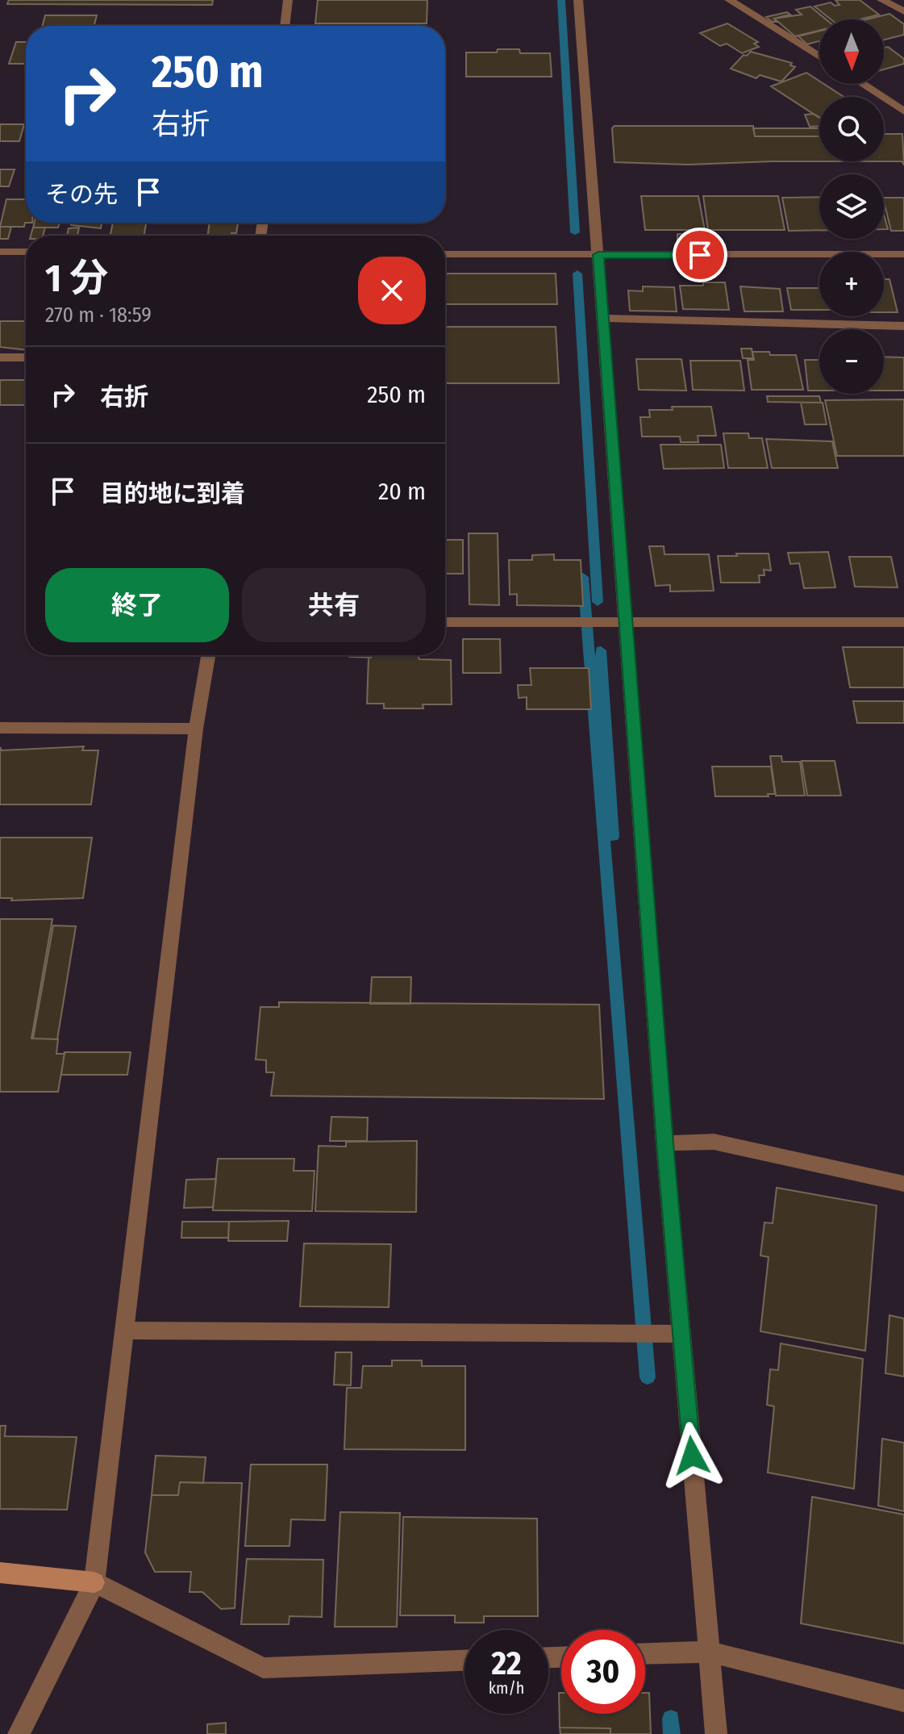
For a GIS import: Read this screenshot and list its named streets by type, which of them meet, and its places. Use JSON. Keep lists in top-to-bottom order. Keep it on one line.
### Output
{"north":"bottom","page":{"map_buttons":["+","−"],"turn":["250 m","右折"],"then":"その先","heading":["1 分","270 m · 18:59"],"list":[{"name":"右折","value":"250 m"},{"name":"目的地に到着","value":"20 m"}],"buttons":["終了","共有"],"speed":"22 km/h","limit":"30"}}
